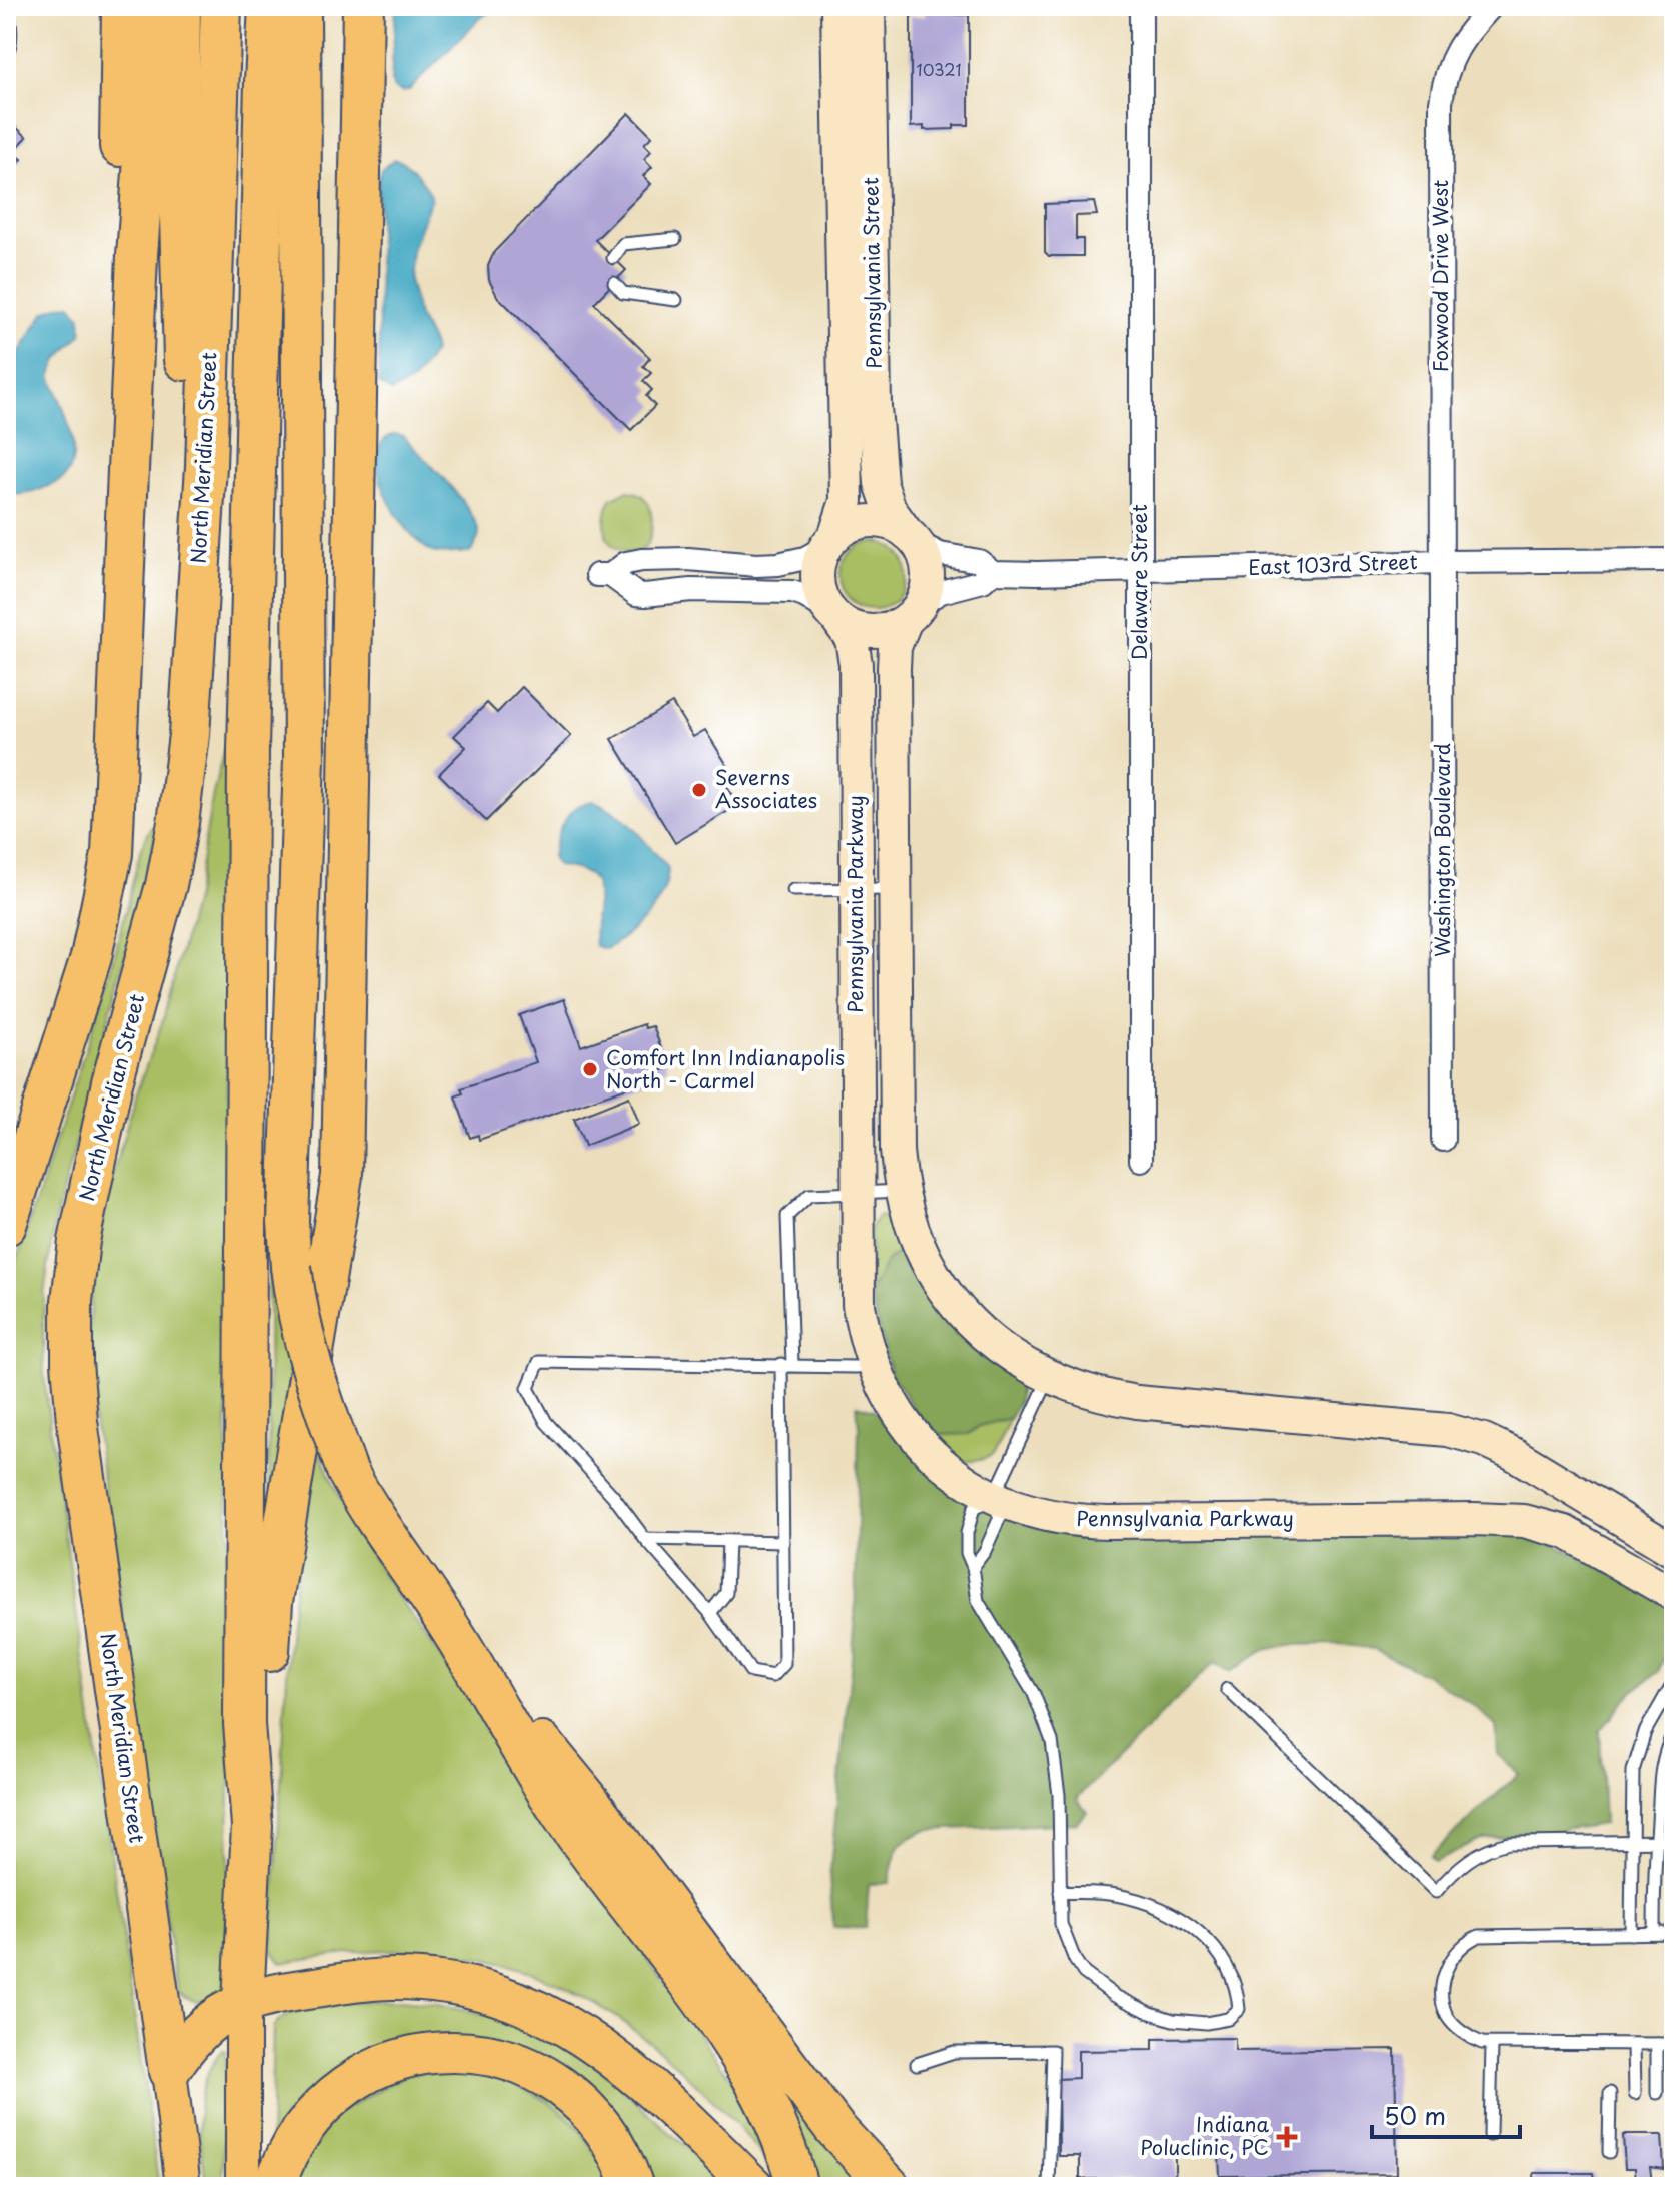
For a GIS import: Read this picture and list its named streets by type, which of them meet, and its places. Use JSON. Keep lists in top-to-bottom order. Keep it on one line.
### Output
{"streets":{"highway":["North Meridian Street"],"main road":["Pennsylvania Street","Pennsylvania Parkway"],"street":["Foxwood Drive West","East 103rd Street","Delaware Street","Washington Boulevard"]},"crossings":[["Pennsylvania Street","East 103rd Street"],["Pennsylvania Street","Pennsylvania Parkway"],["Foxwood Drive West","East 103rd Street"],["Foxwood Drive West","Washington Boulevard"],["East 103rd Street","Delaware Street"],["East 103rd Street","Washington Boulevard"],["East 103rd Street","Pennsylvania Parkway"]],"places":{"other":["Severns Associates","Comfort Inn Indianapolis North - Carmel"],"health":["Indiana Poluclinic, PC"]},"house_numbers":["10321"],"scale_bar":"50 m"}
